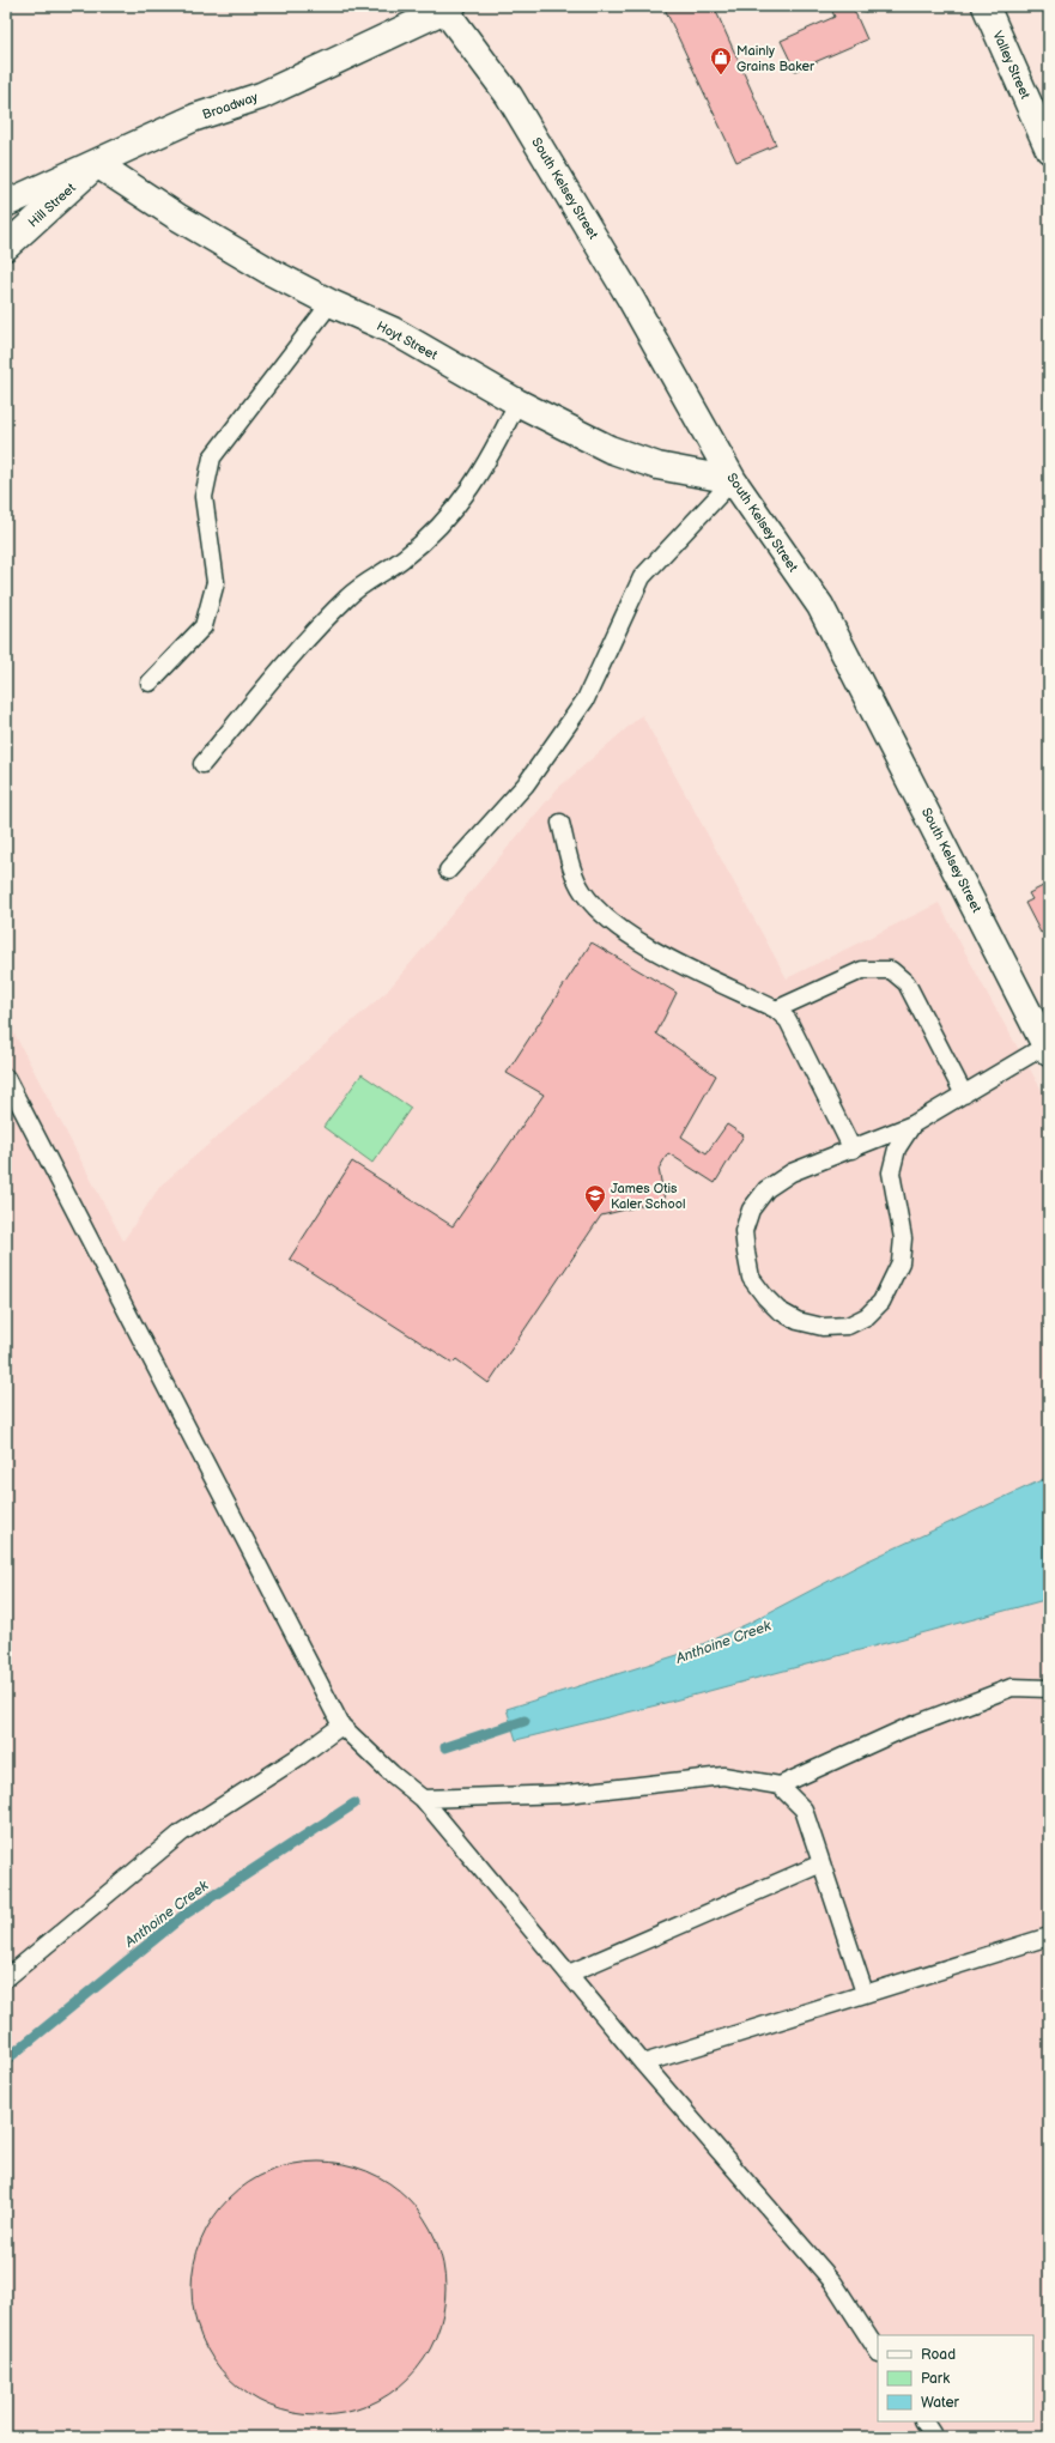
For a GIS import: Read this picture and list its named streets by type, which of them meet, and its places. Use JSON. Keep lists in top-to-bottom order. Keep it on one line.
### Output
{"streets":{"street":["Valley Street","Broadway","South Kelsey Street","Hill Street","Hoyt Street"]},"crossings":[["Broadway","South Kelsey Street"],["Broadway","Hill Street"],["Broadway","Hoyt Street"],["South Kelsey Street","Hoyt Street"],["Hill Street","Hoyt Street"]],"water":["Anthoine Creek"],"places":{"shop":["Mainly Grains Baker"],"school or university":["James Otis Kaler School"]},"legend":["Road","Park","Water"]}
